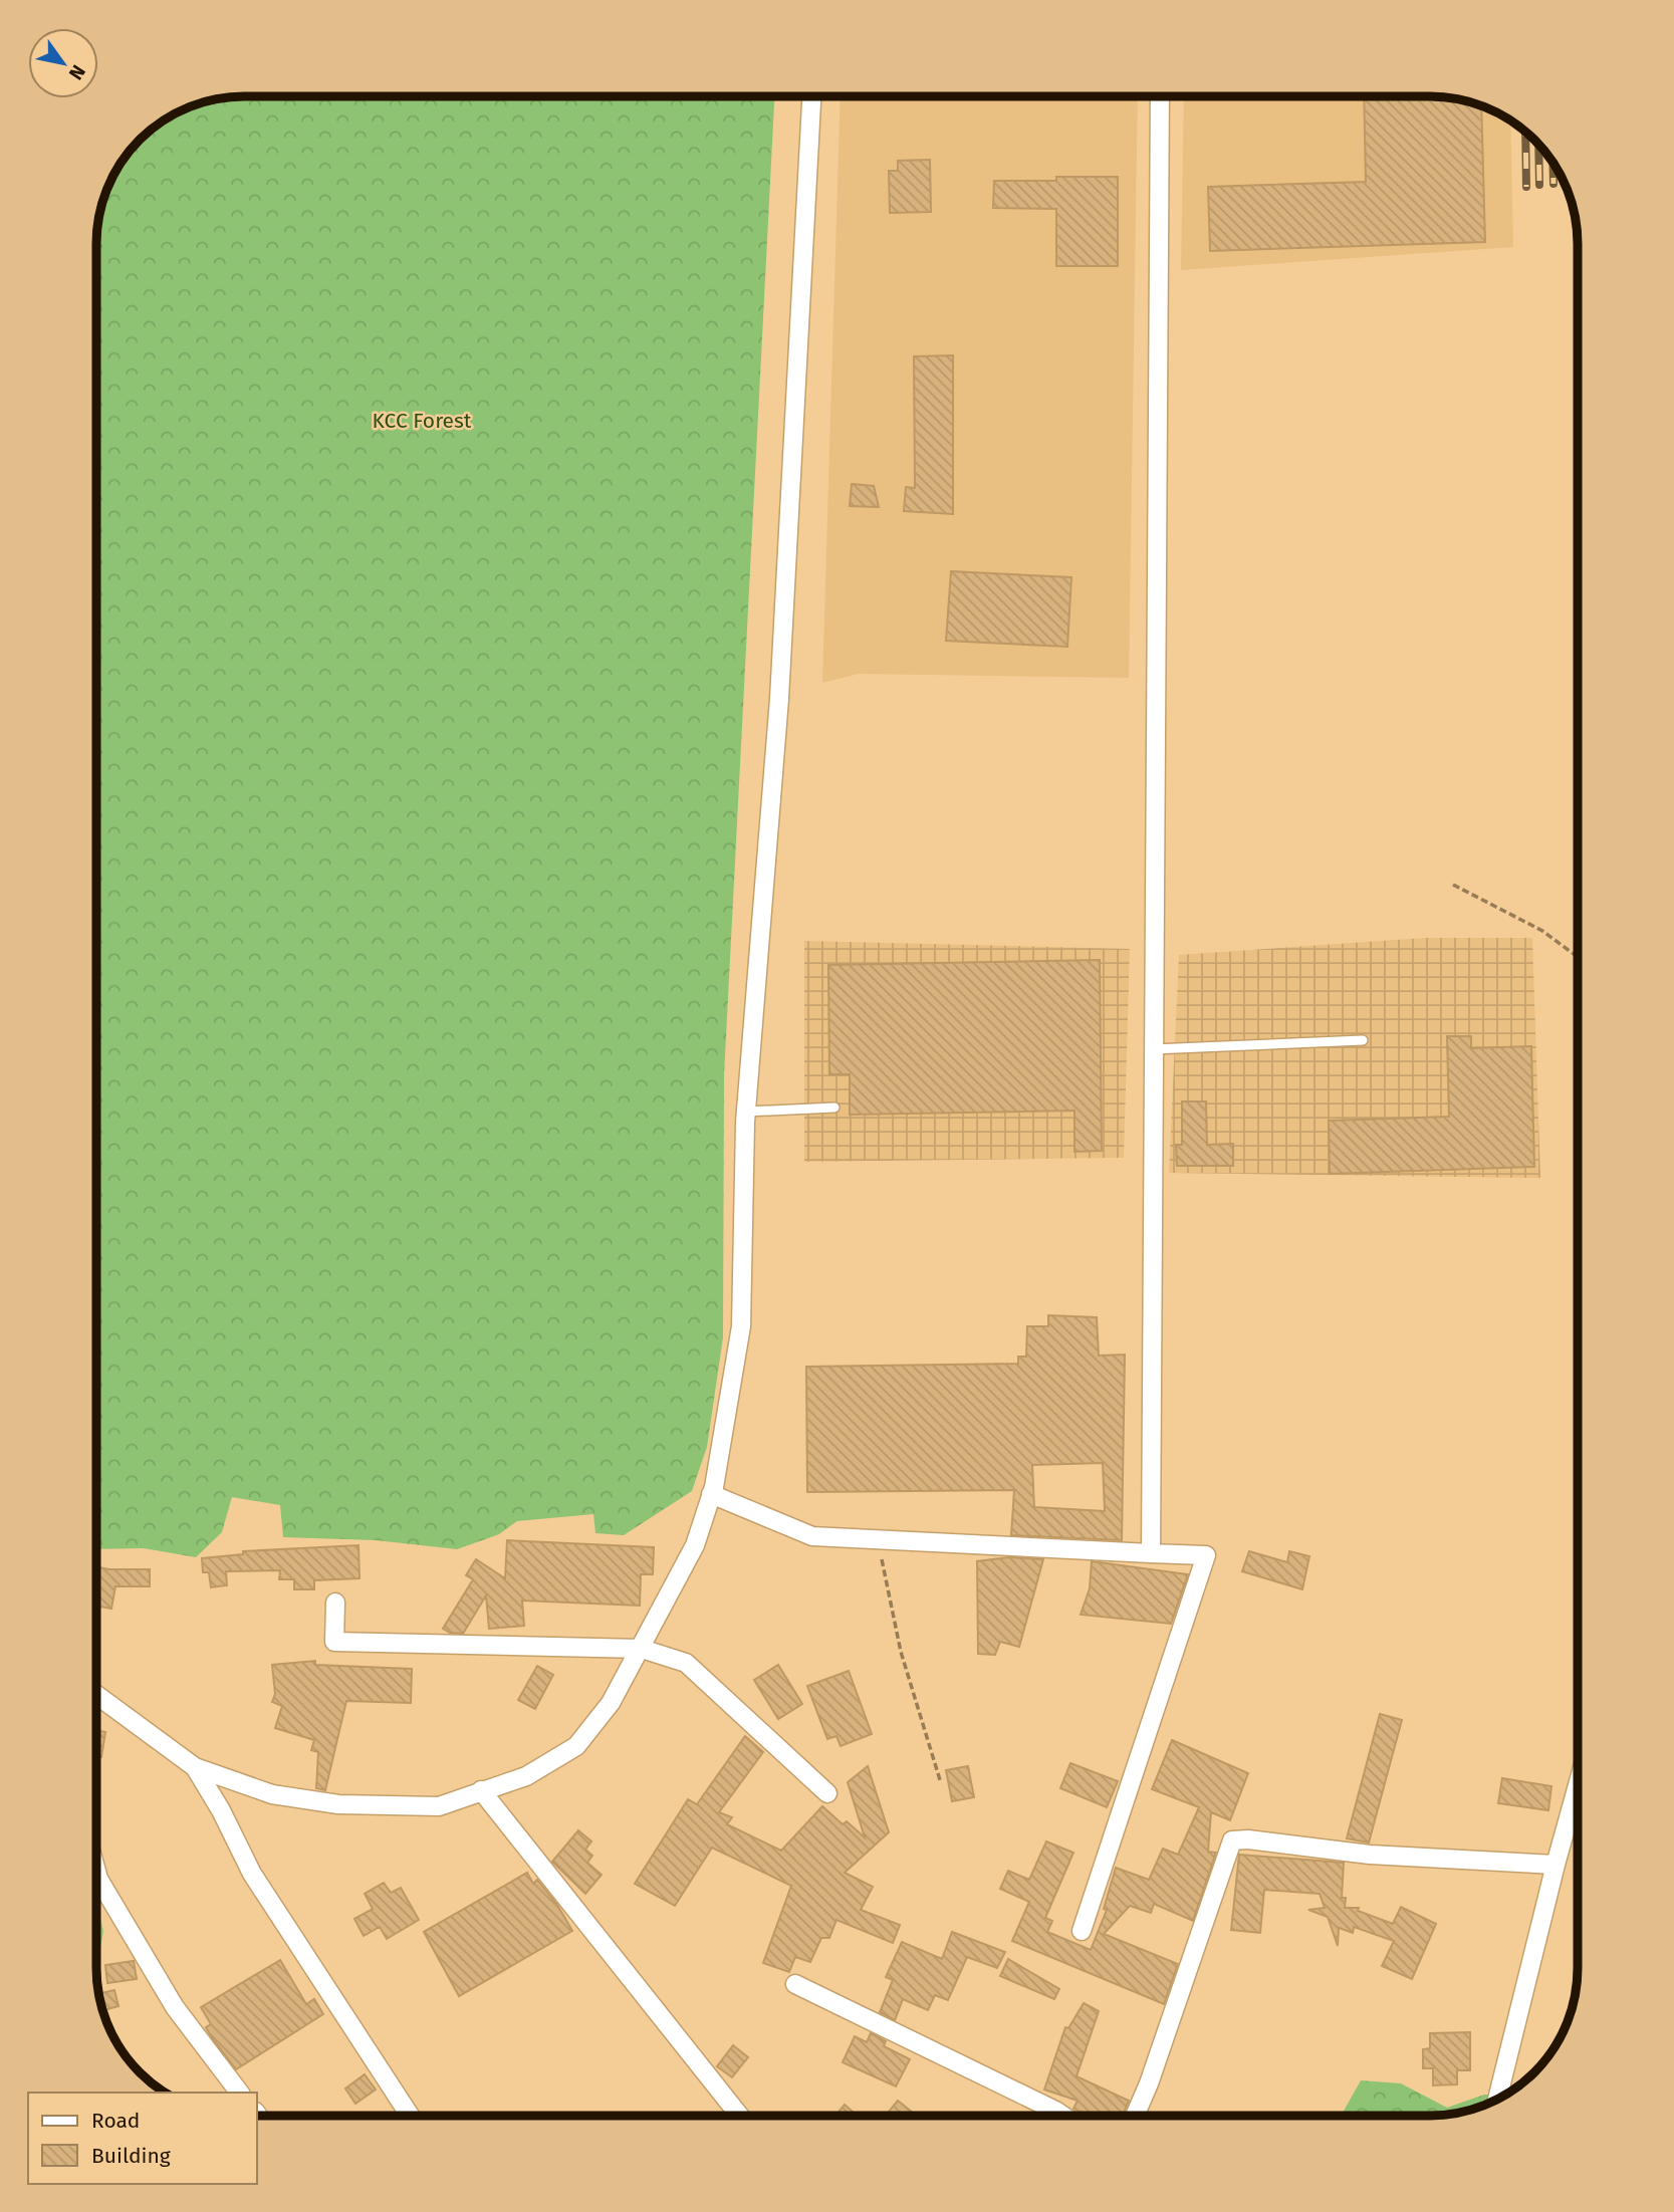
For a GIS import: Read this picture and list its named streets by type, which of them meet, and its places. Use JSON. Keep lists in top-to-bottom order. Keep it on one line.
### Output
{"parks":["KCC Forest"],"legend":["Road","Building"],"north":"bottom right"}
